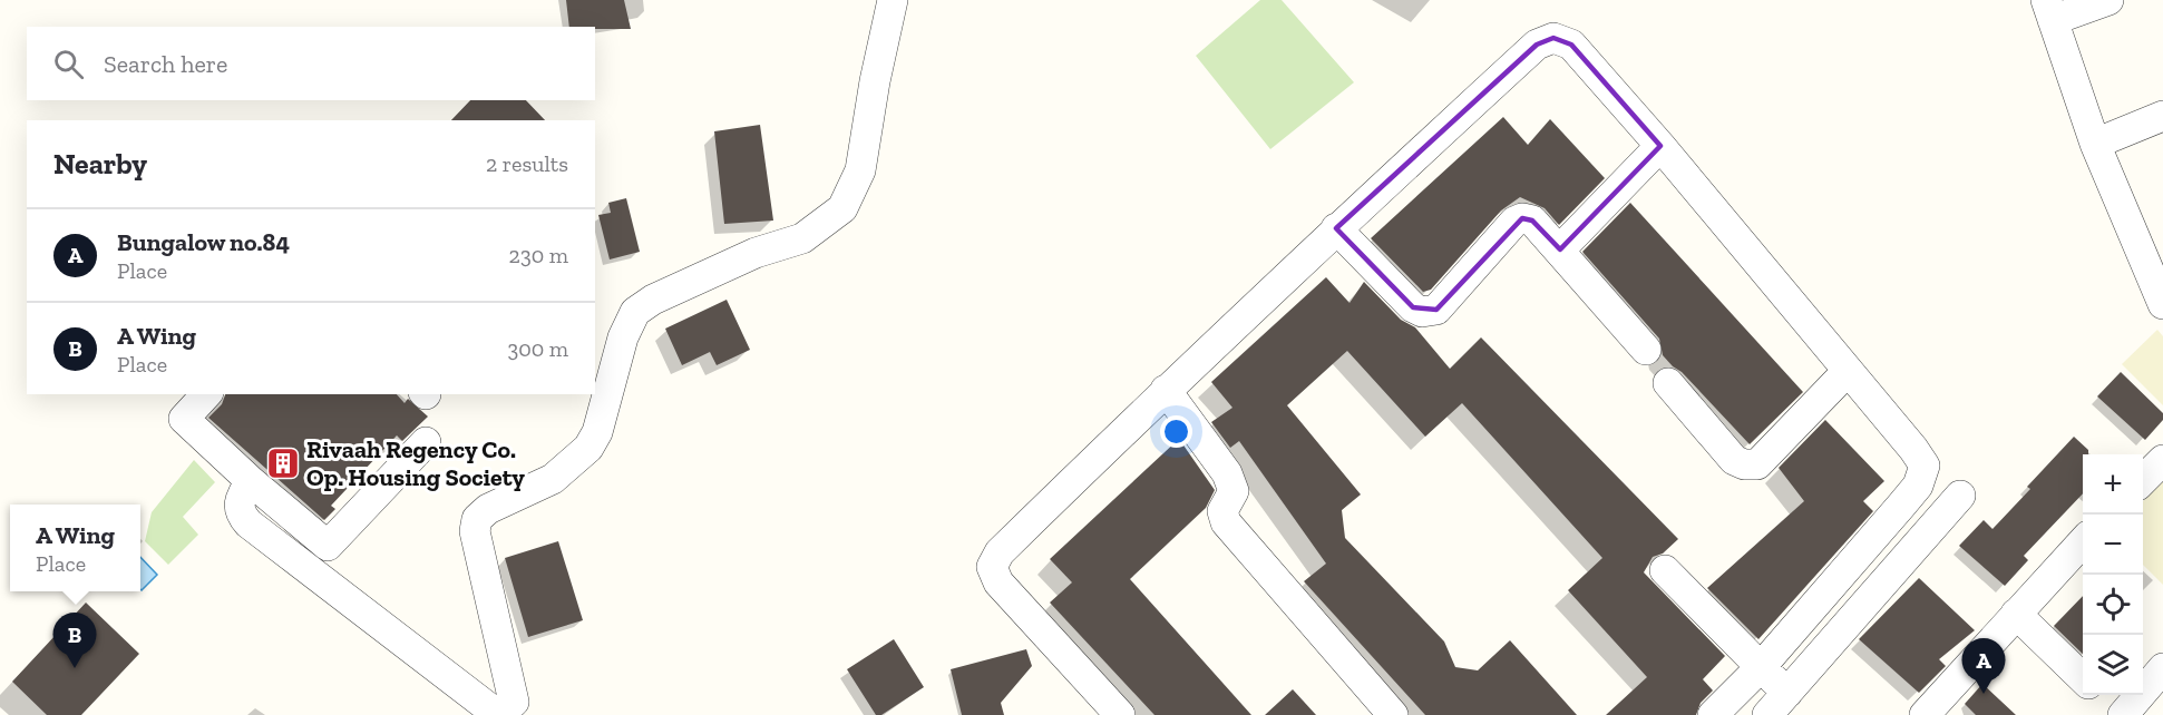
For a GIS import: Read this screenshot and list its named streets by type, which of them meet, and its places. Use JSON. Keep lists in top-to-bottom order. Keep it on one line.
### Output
{"places":{"building":["Rivaah Regency Co. Op. Housing Society"]},"page":{"search":"Search here","heading":["Nearby","2 results"],"list":[{"mark":"A","name":"Bungalow no.84","note":"Place","value":"230 m"},{"mark":"B","name":"A Wing","note":"Place","value":"300 m"}],"map_buttons":["+","−"],"popup":["A Wing","Place"],"pins":["B","A"]}}
